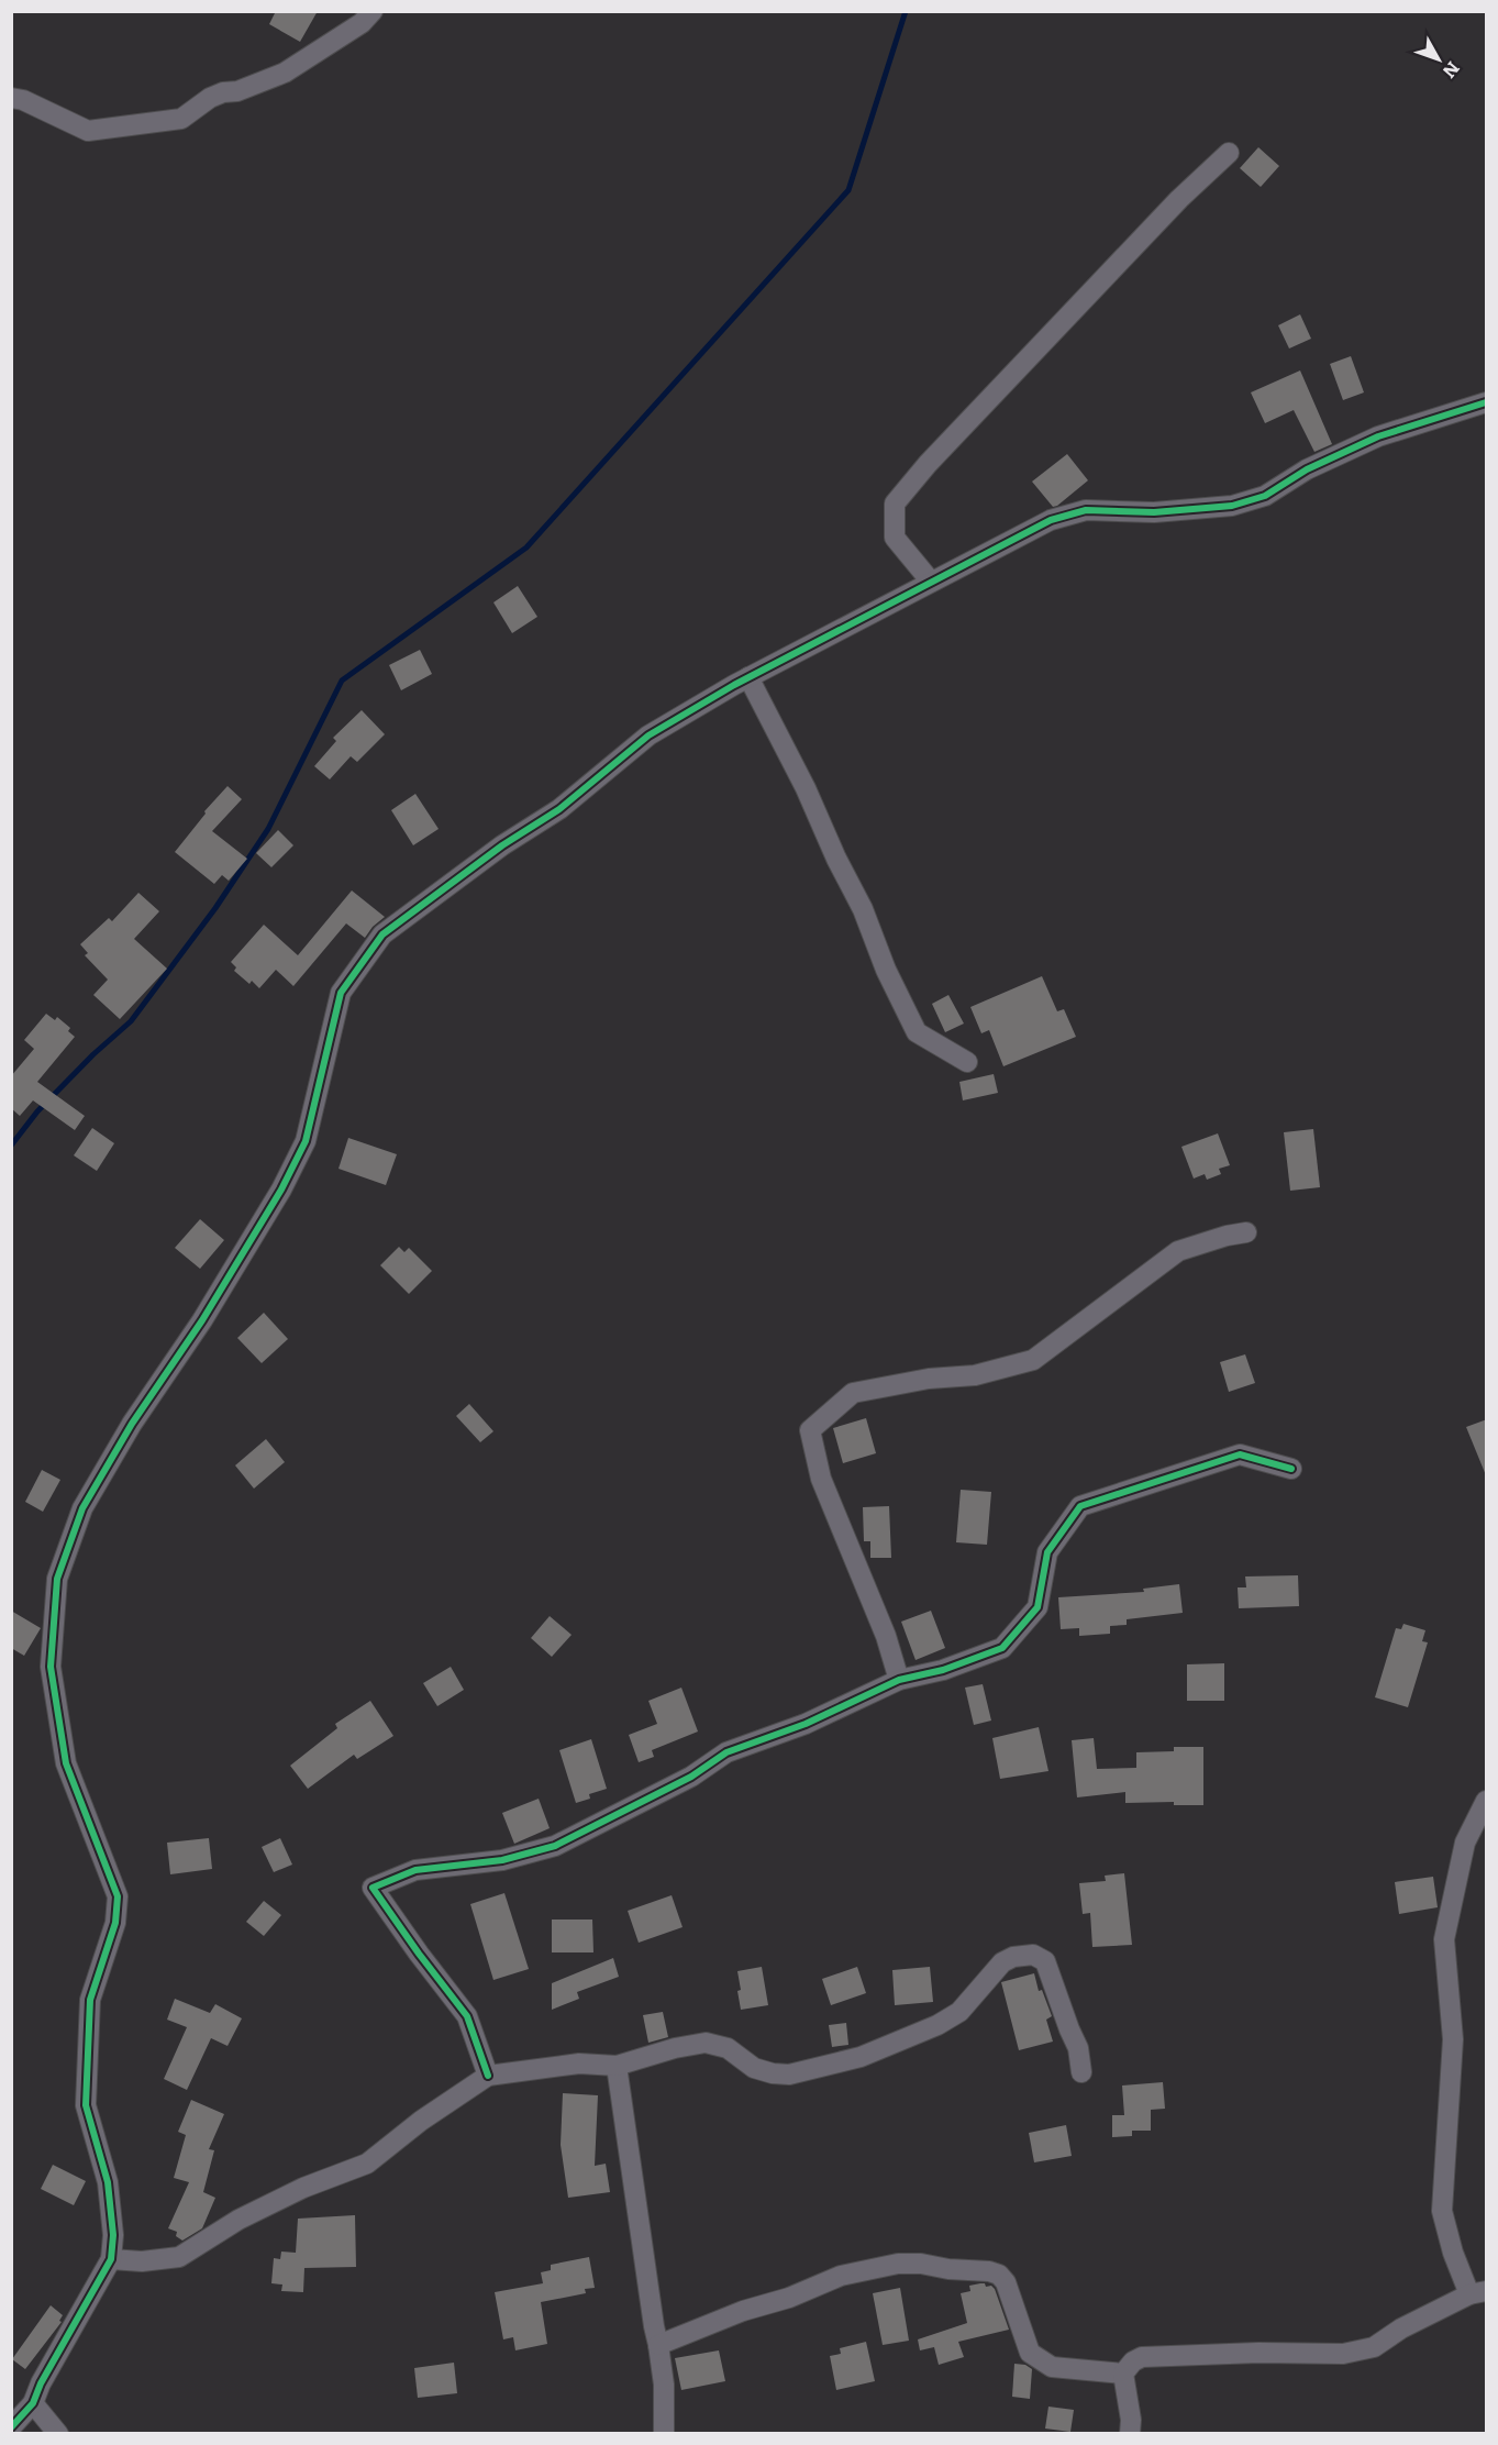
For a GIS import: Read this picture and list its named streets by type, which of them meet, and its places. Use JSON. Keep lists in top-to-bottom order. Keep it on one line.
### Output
{"north":"bottom right"}
